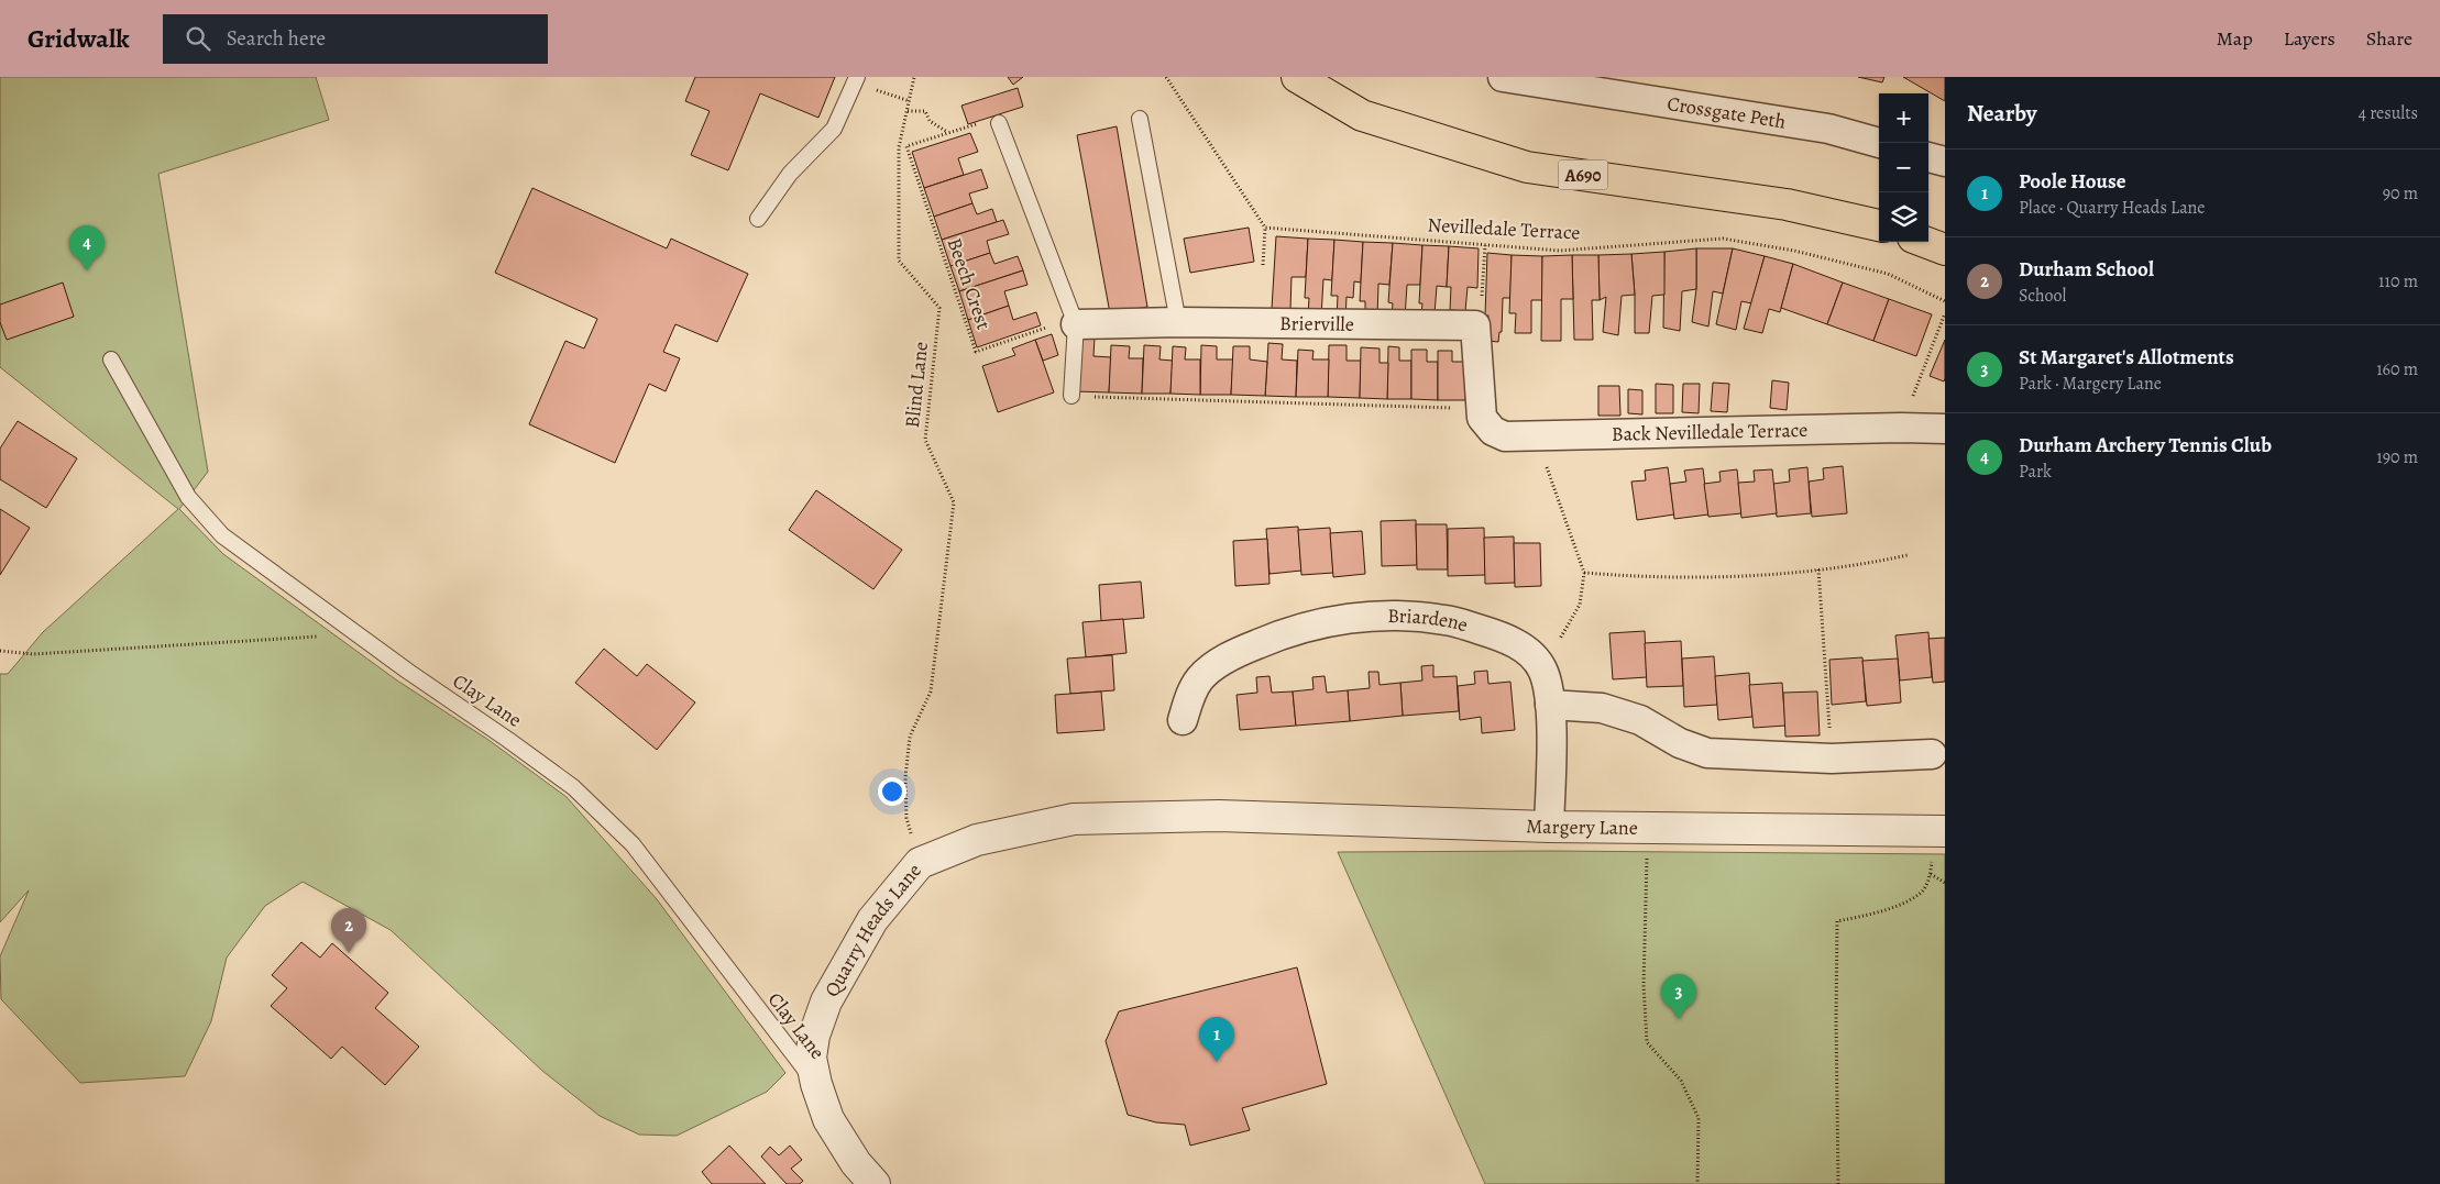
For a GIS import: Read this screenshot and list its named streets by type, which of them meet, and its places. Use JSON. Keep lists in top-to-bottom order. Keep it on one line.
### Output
{"streets":{"highway":["A690"],"street":["Crossgate Peth","Brierville","Back Nevilledale Terrace","Briardene","Margery Lane","Quarry Heads Lane"],"lane":["Clay Lane"],"path":["Nevilledale Terrace","Beech Crest","Blind Lane"]},"crossings":[["Beech Crest","Brierville"],["Blind Lane","Quarry Heads Lane"],["Briardene","Margery Lane"],["Clay Lane","Quarry Heads Lane"],["Margery Lane","Quarry Heads Lane"]],"page":{"header":"Gridwalk","search":"Search here","nav":["Map","Layers","Share"],"heading":["Nearby","4 results"],"map_buttons":["+","−"],"list":[{"mark":"1","name":"Poole House","note":"Place · Quarry Heads Lane","value":"90 m"},{"mark":"2","name":"Durham School","note":"School","value":"110 m"},{"mark":"3","name":"St Margaret's Allotments","note":"Park · Margery Lane","value":"160 m"},{"mark":"4","name":"Durham Archery Tennis Club","note":"Park","value":"190 m"}],"pins":["4","2","3","1"]}}
